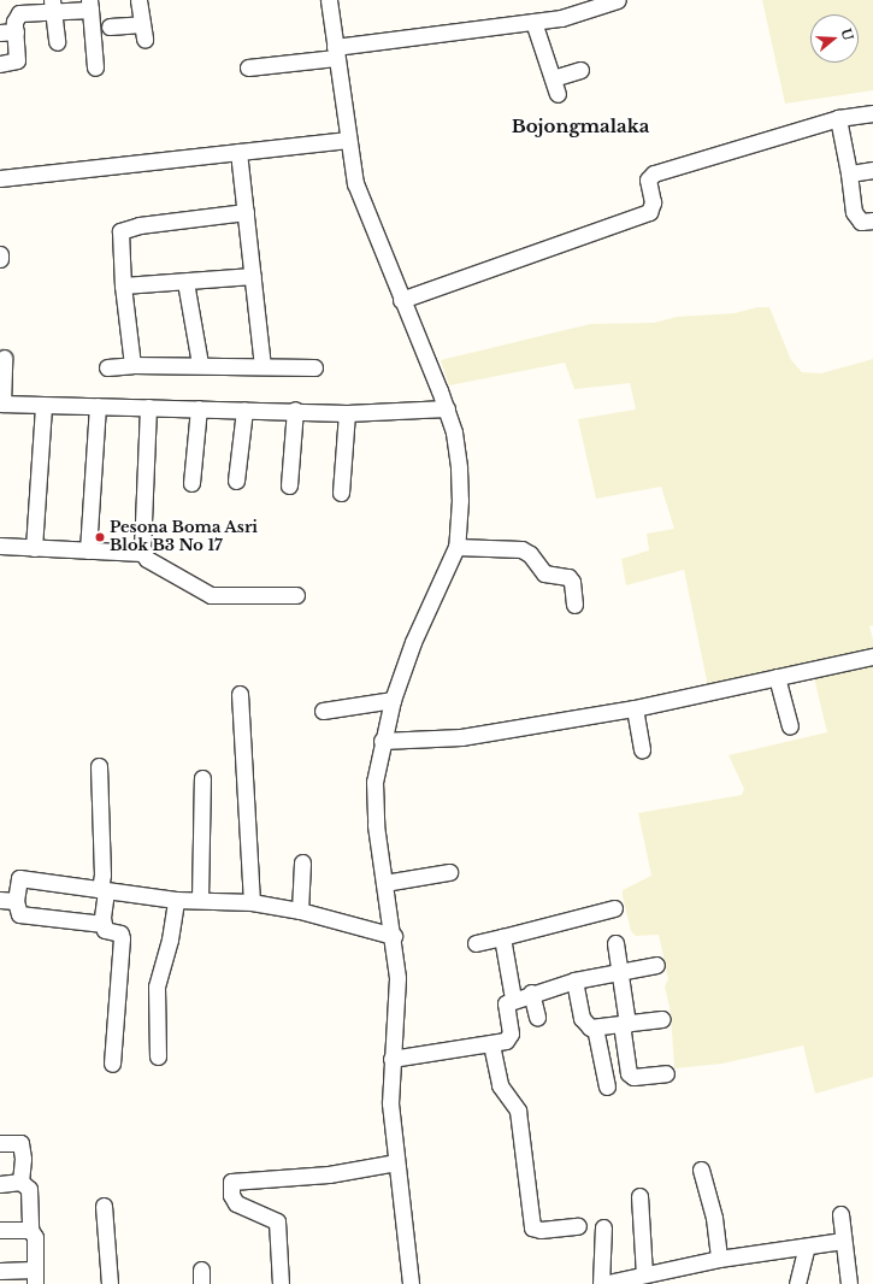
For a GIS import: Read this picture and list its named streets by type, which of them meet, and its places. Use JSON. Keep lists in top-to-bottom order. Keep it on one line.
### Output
{"districts":["Bojongmalaka"],"places":["Pesona Boma Asri Blok B3 No 17"],"north":"right"}
